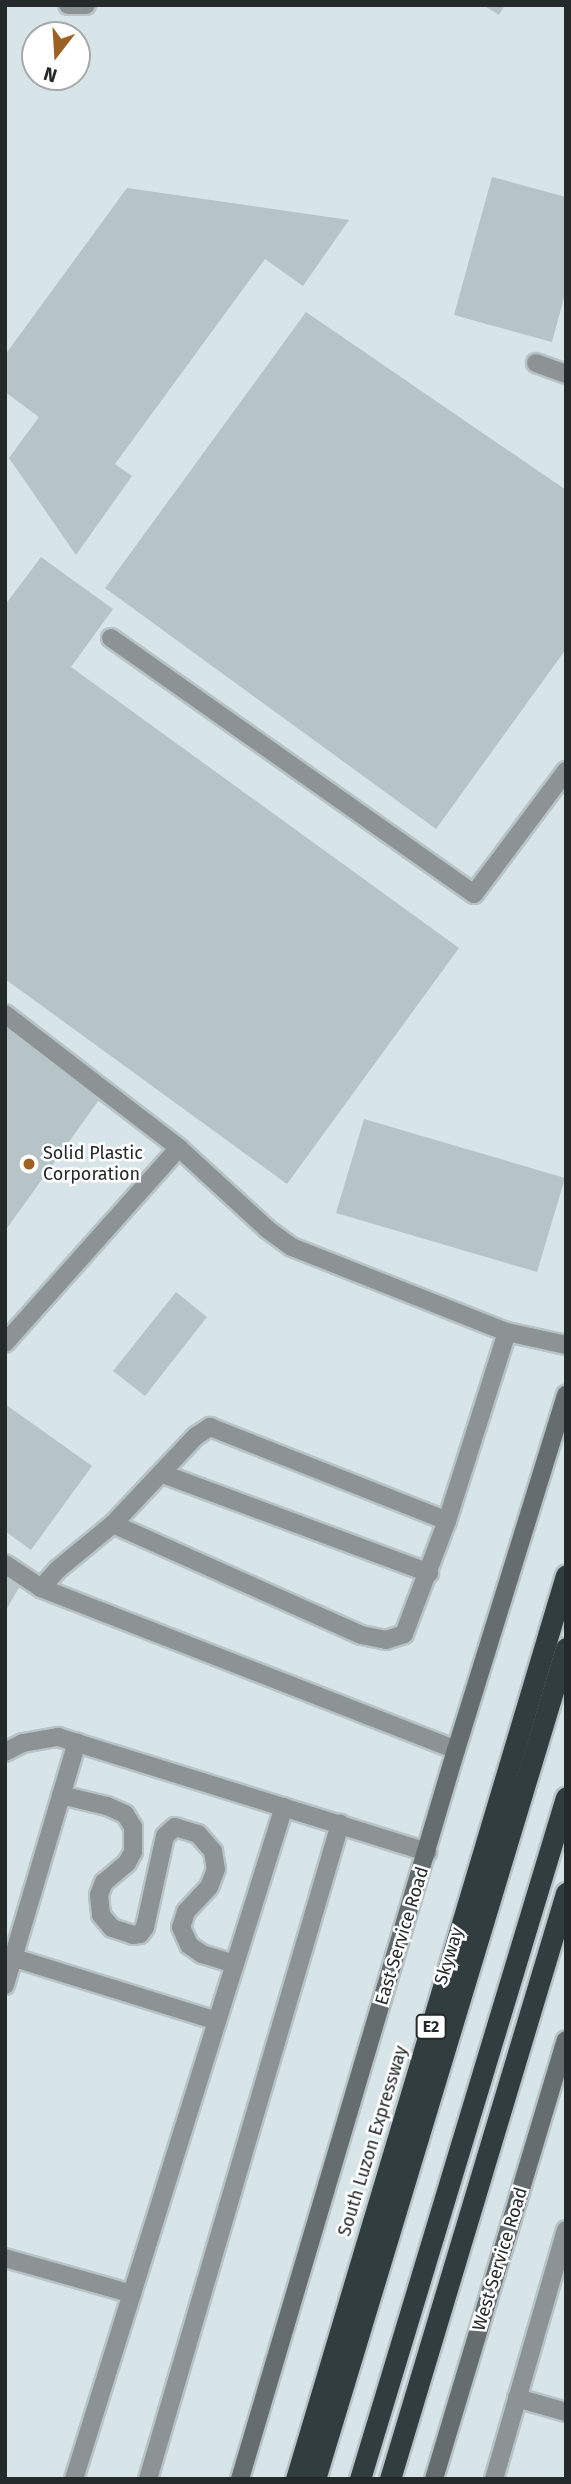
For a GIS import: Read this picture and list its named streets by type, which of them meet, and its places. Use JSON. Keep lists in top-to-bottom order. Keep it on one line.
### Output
{"streets":{"highway":["Skyway","E2","South Luzon Expressway"],"main road":["East Service Road","West Service Road"]},"places":["Solid Plastic Corporation"],"north":"bottom"}
